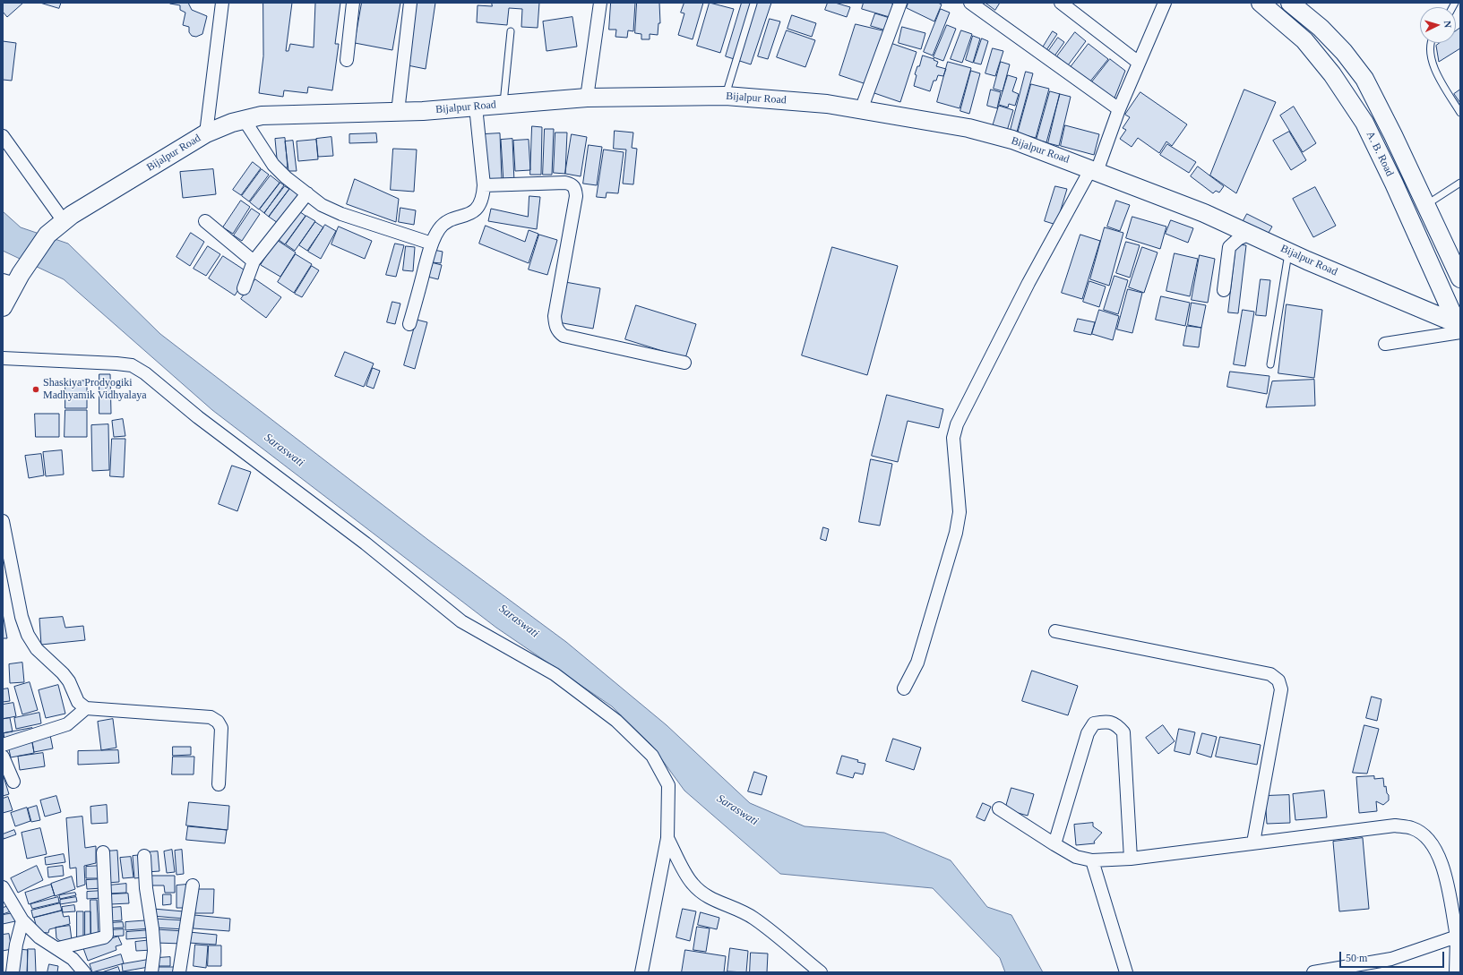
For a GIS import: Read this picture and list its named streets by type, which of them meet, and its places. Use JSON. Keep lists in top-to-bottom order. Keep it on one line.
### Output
{"streets":{"main road":["Bijalpur Road","A. B. Road"]},"crossings":[["Bijalpur Road","A. B. Road"]],"water":["Saraswati"],"places":["Shaskiya Prodyogiki Madhyamik Vidhyalaya"],"scale_bar":"50 m","north":"right"}
